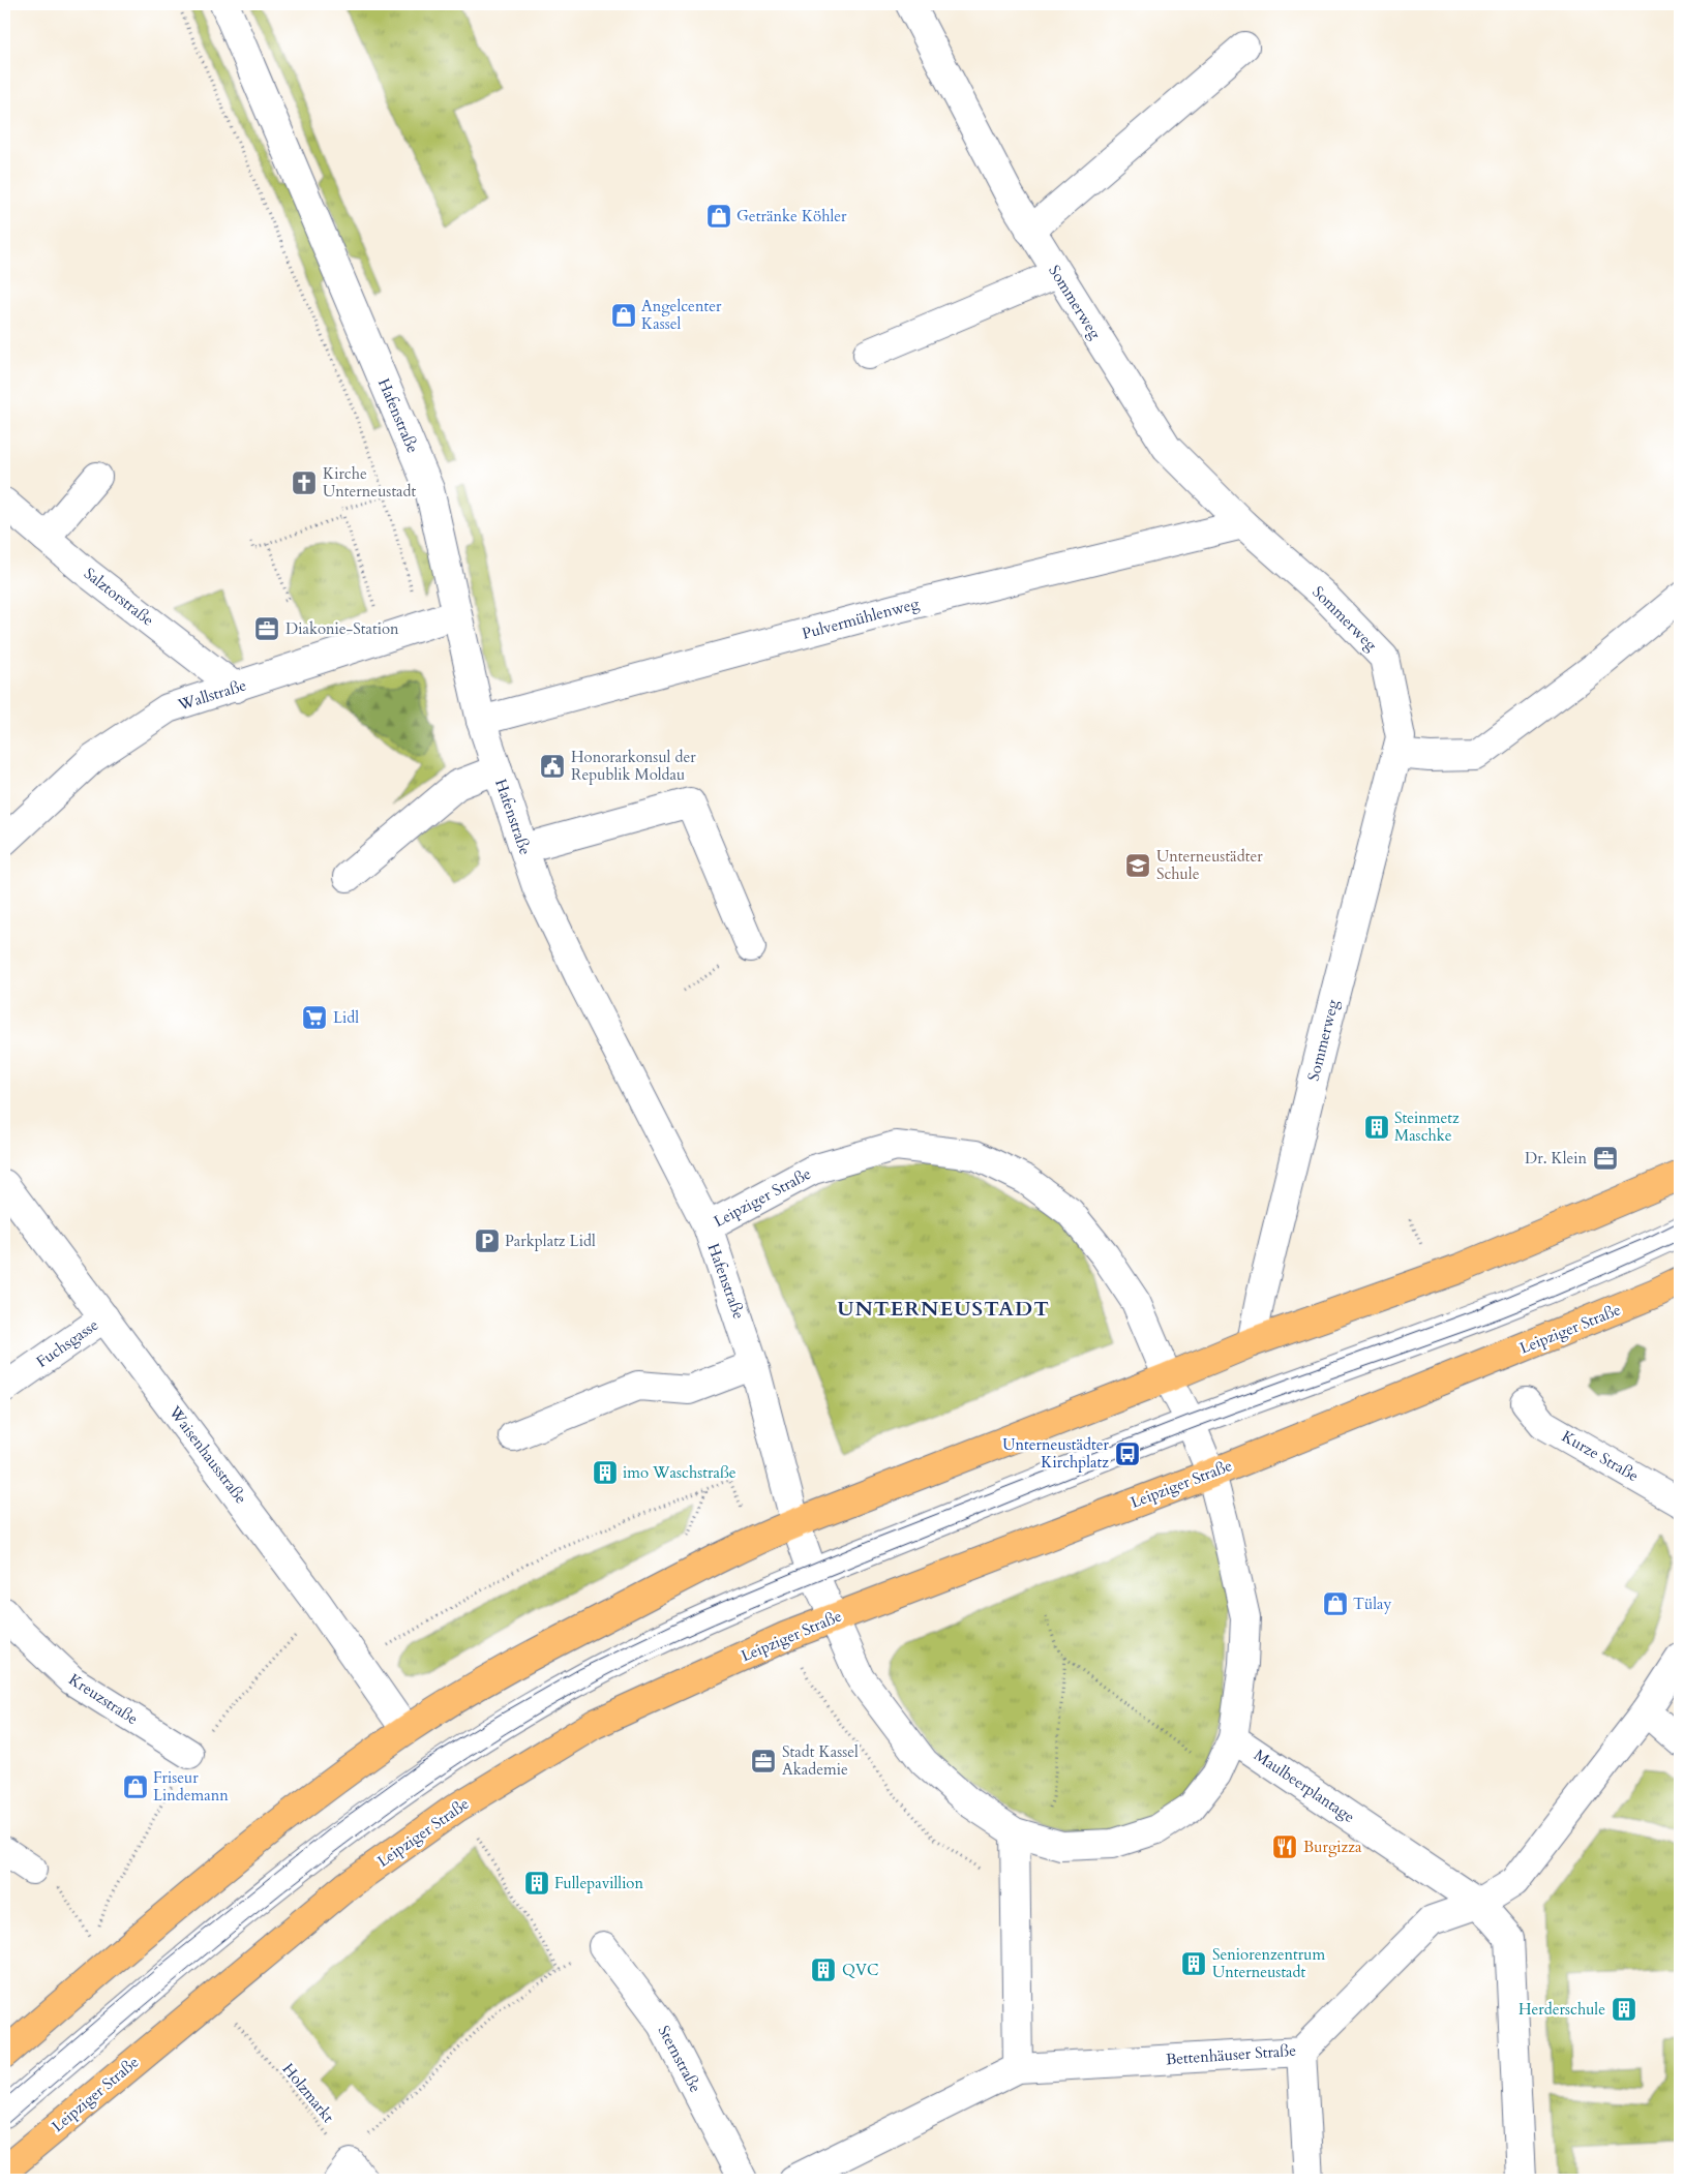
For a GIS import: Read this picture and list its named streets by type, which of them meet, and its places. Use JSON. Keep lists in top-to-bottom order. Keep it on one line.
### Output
{"streets":{"main road":["Leipziger Straße"],"street":["Sommerweg","Hafenstraße","Salztorstraße","Pulvermühlenweg","Wallstraße","Fuchsgasse","Waisenhausstraße","Kurze Straße","Kreuzstraße","Maulbeerplantage","Bettenhäuser Straße","Sternstraße"],"path":["Holzmarkt"]},"crossings":[["Sommerweg","Pulvermühlenweg"],["Hafenstraße","Pulvermühlenweg"],["Hafenstraße","Wallstraße"],["Hafenstraße","Leipziger Straße"],["Salztorstraße","Wallstraße"],["Fuchsgasse","Waisenhausstraße"],["Maulbeerplantage","Bettenhäuser Straße"]],"districts":["UNTERNEUSTADT"],"places":{"shop":["Getränke Köhler","Angelcenter Kassel","Tülay","Friseur Lindemann"],"church":["Kirche Unterneustadt"],"office":["Diakonie-Station","Dr. Klein","Stadt Kassel Akademie"],"public building":["Honorarkonsul der Republik Moldau"],"school or university":["Unterneustädter Schule"],"supermarket":["Lidl"],"building":["Steinmetz Maschke","imo Waschstraße","Fullepavillion","Seniorenzentrum Unterneustadt","QVC","Herderschule"],"parking":["Parkplatz Lidl"],"bus stop":["Unterneustädter Kirchplatz"],"restaurant":["Burgizza"]}}
